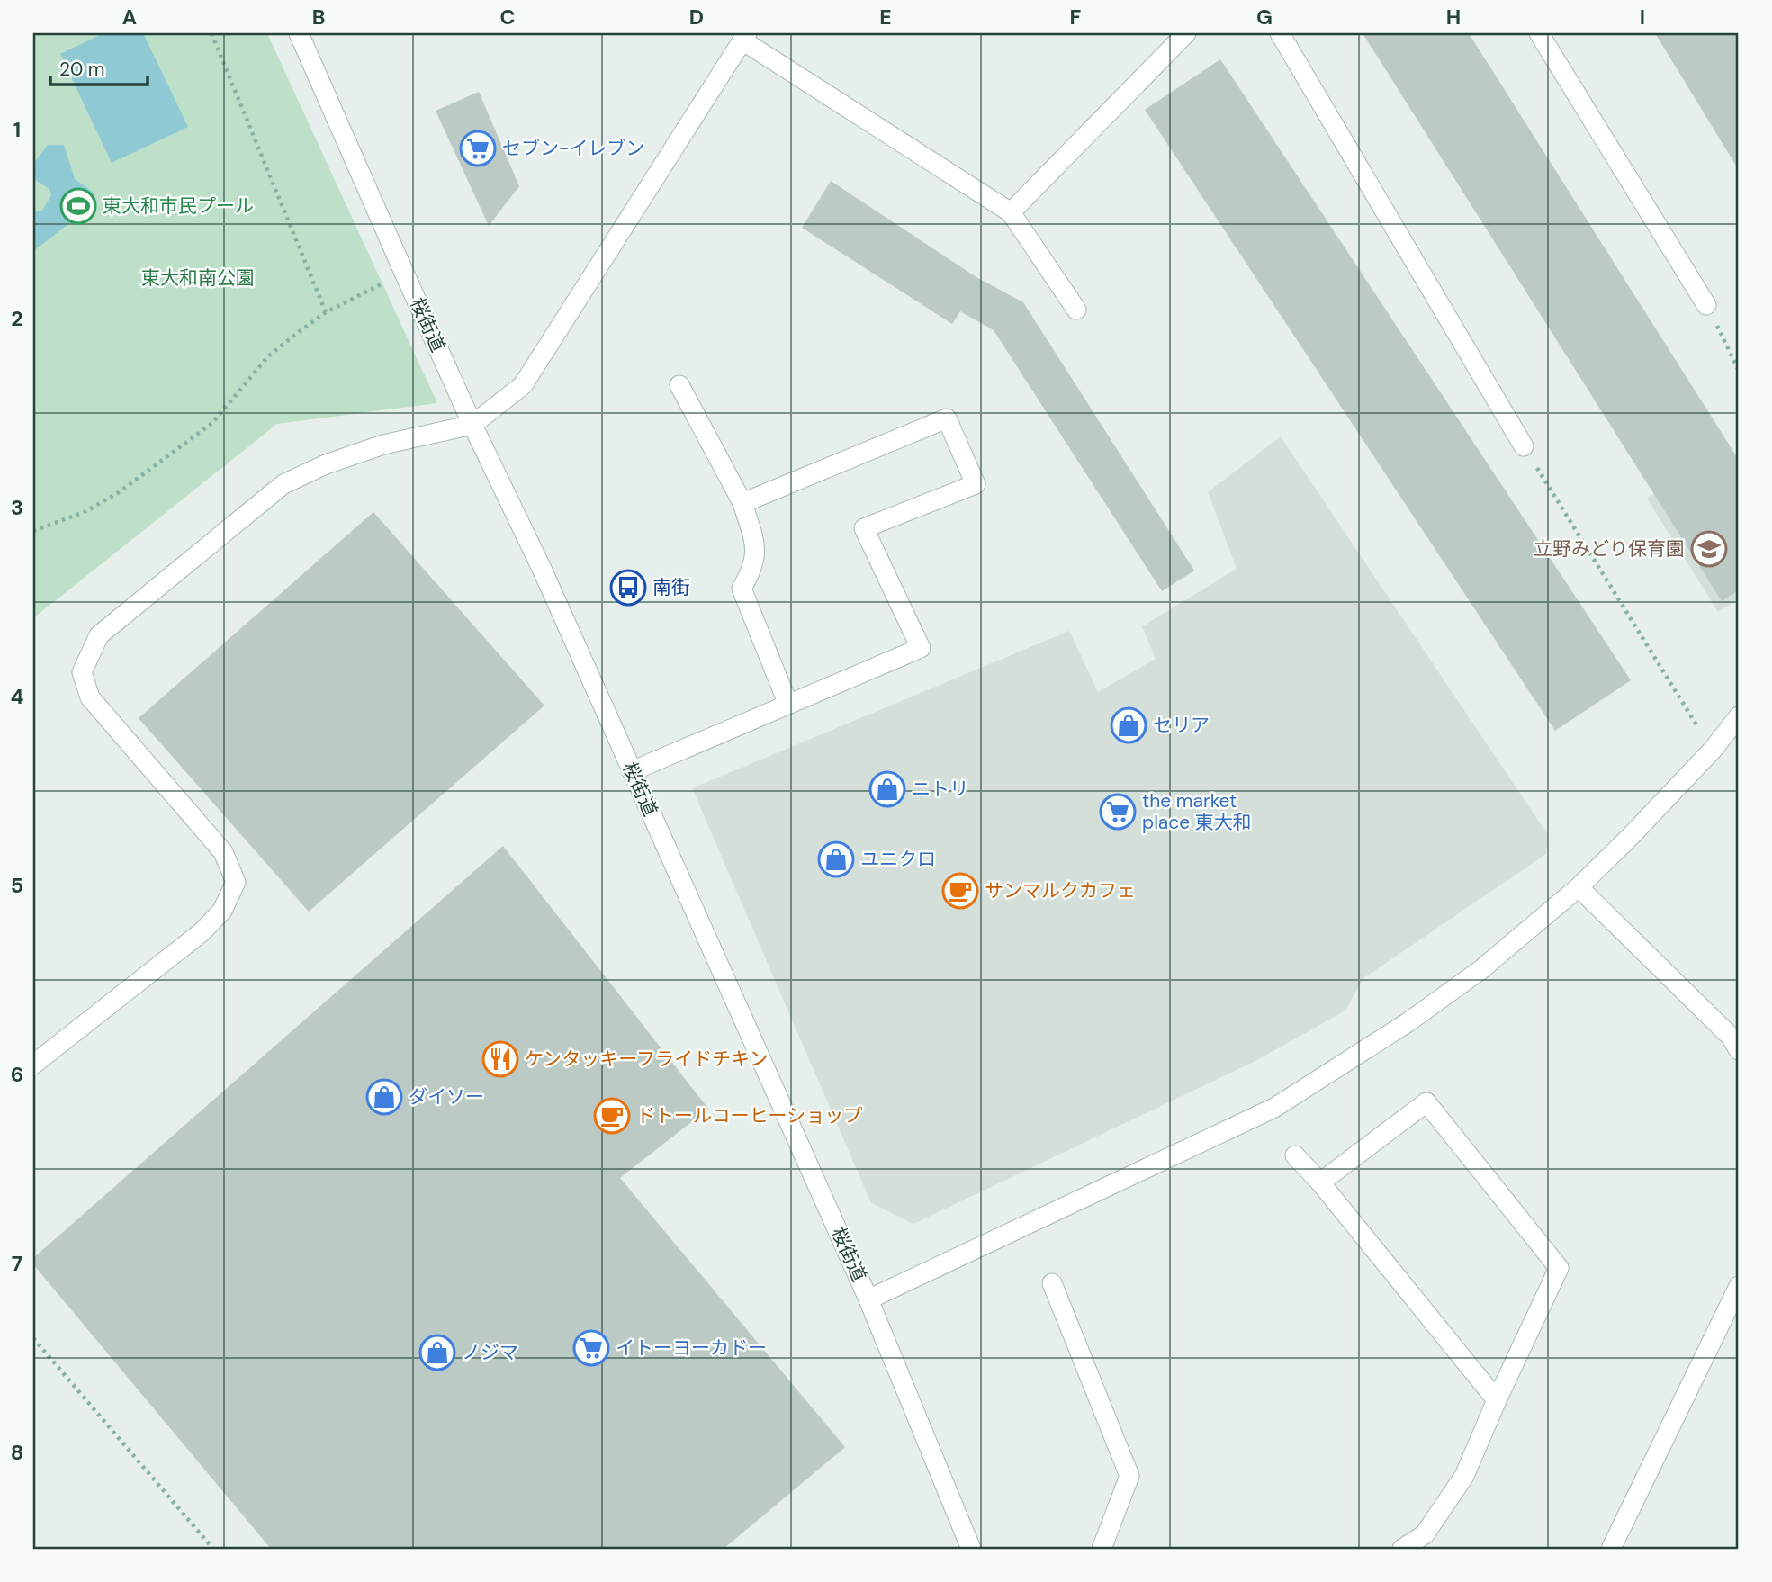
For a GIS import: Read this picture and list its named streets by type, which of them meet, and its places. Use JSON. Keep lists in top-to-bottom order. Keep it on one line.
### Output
{"streets":{"street":["桜街道"]},"parks":["東大和南公園"],"places":{"supermarket":["セブン-イレブン","the market place 東大和","イトーヨーカドー"],"sports":["東大和市民プール"],"school or university":["立野みどり保育園"],"bus stop":["南街"],"shop":["セリア","ニトリ","ユニクロ","ダイソー","ノジマ"],"cafe":["サンマルクカフェ","ドトールコーヒーショップ"],"restaurant":["ケンタッキーフライドチキン"]},"scale_bar":"20 m","grid":{"columns":["A","B","C","D","E","F","G","H","I"],"rows":["1","2","3","4","5","6","7","8"]}}
